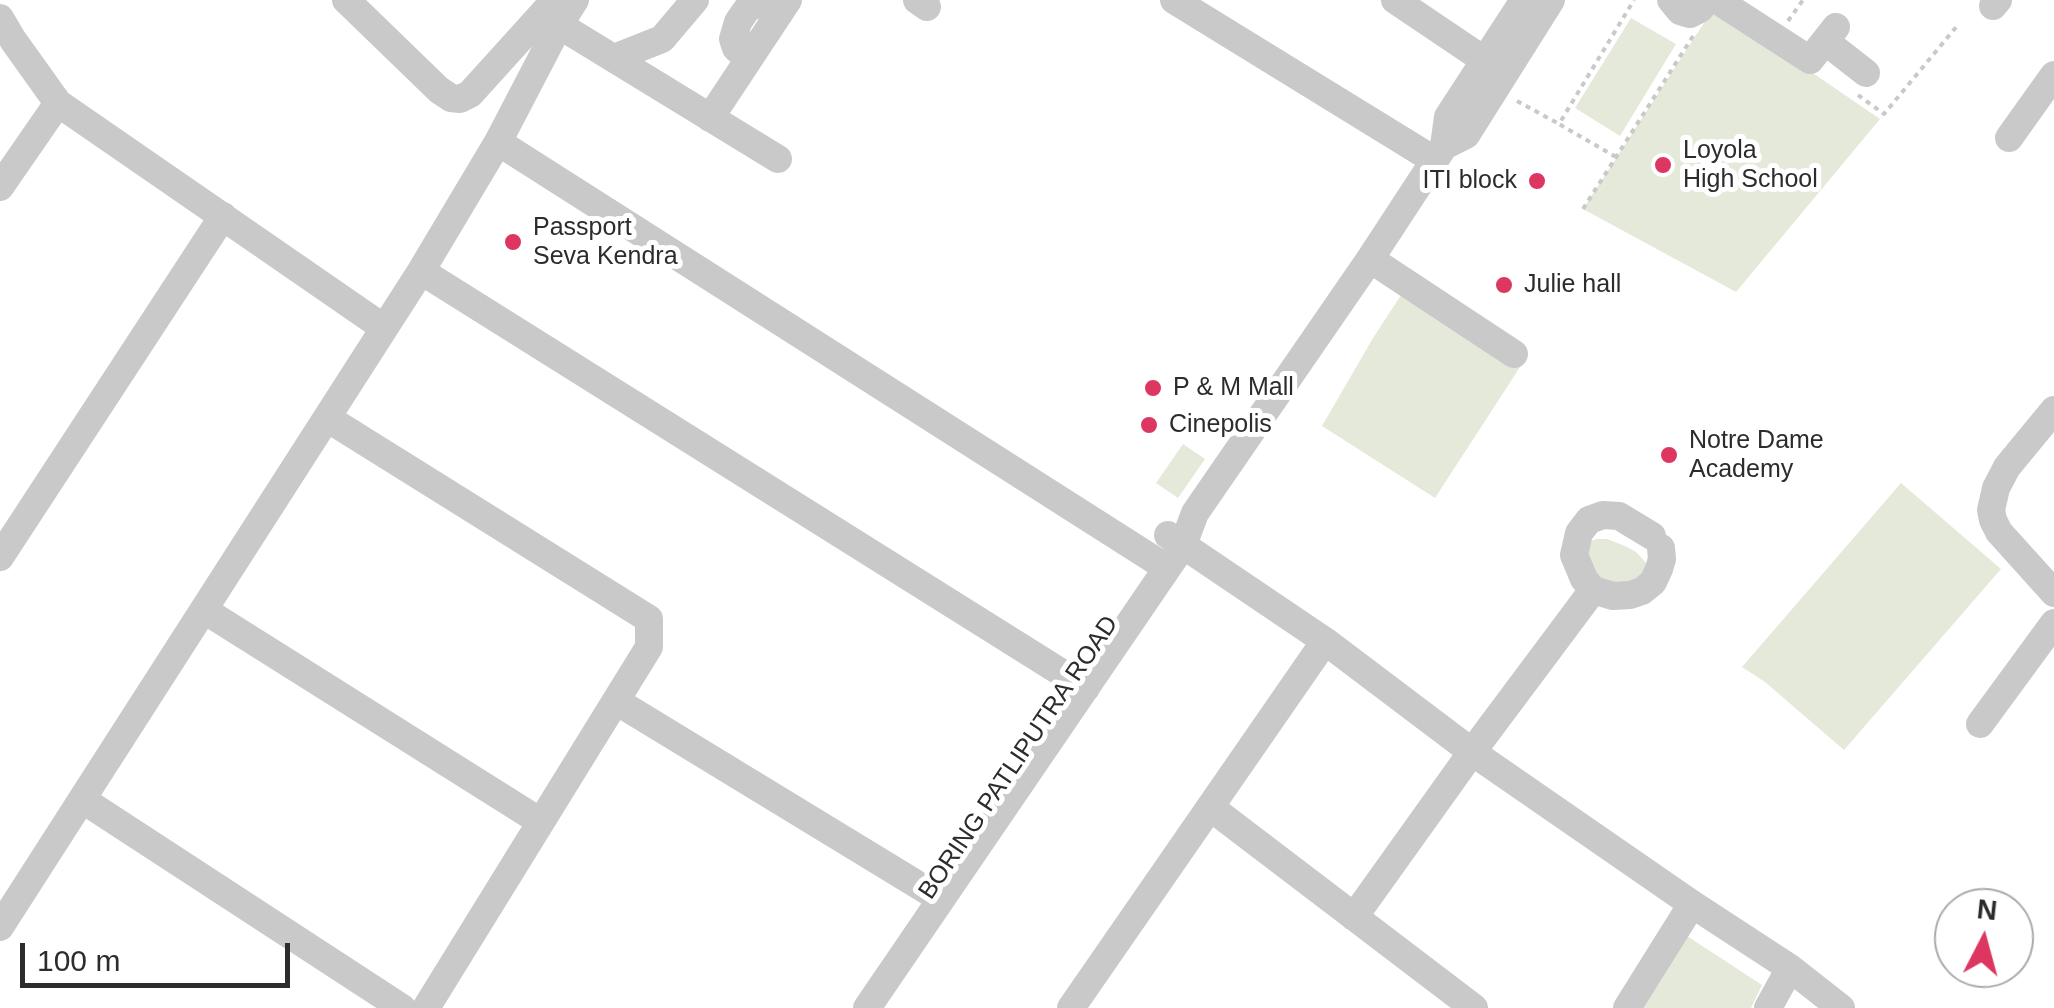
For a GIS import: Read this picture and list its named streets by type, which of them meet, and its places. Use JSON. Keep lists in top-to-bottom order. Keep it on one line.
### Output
{"streets":{"street":["BORING PATLIPUTRA ROAD"]},"places":["Loyola High School","ITI block","Passport Seva Kendra","Julie hall","P & M Mall","Cinepolis","Notre Dame Academy"],"scale_bar":"100 m","north":"top"}
